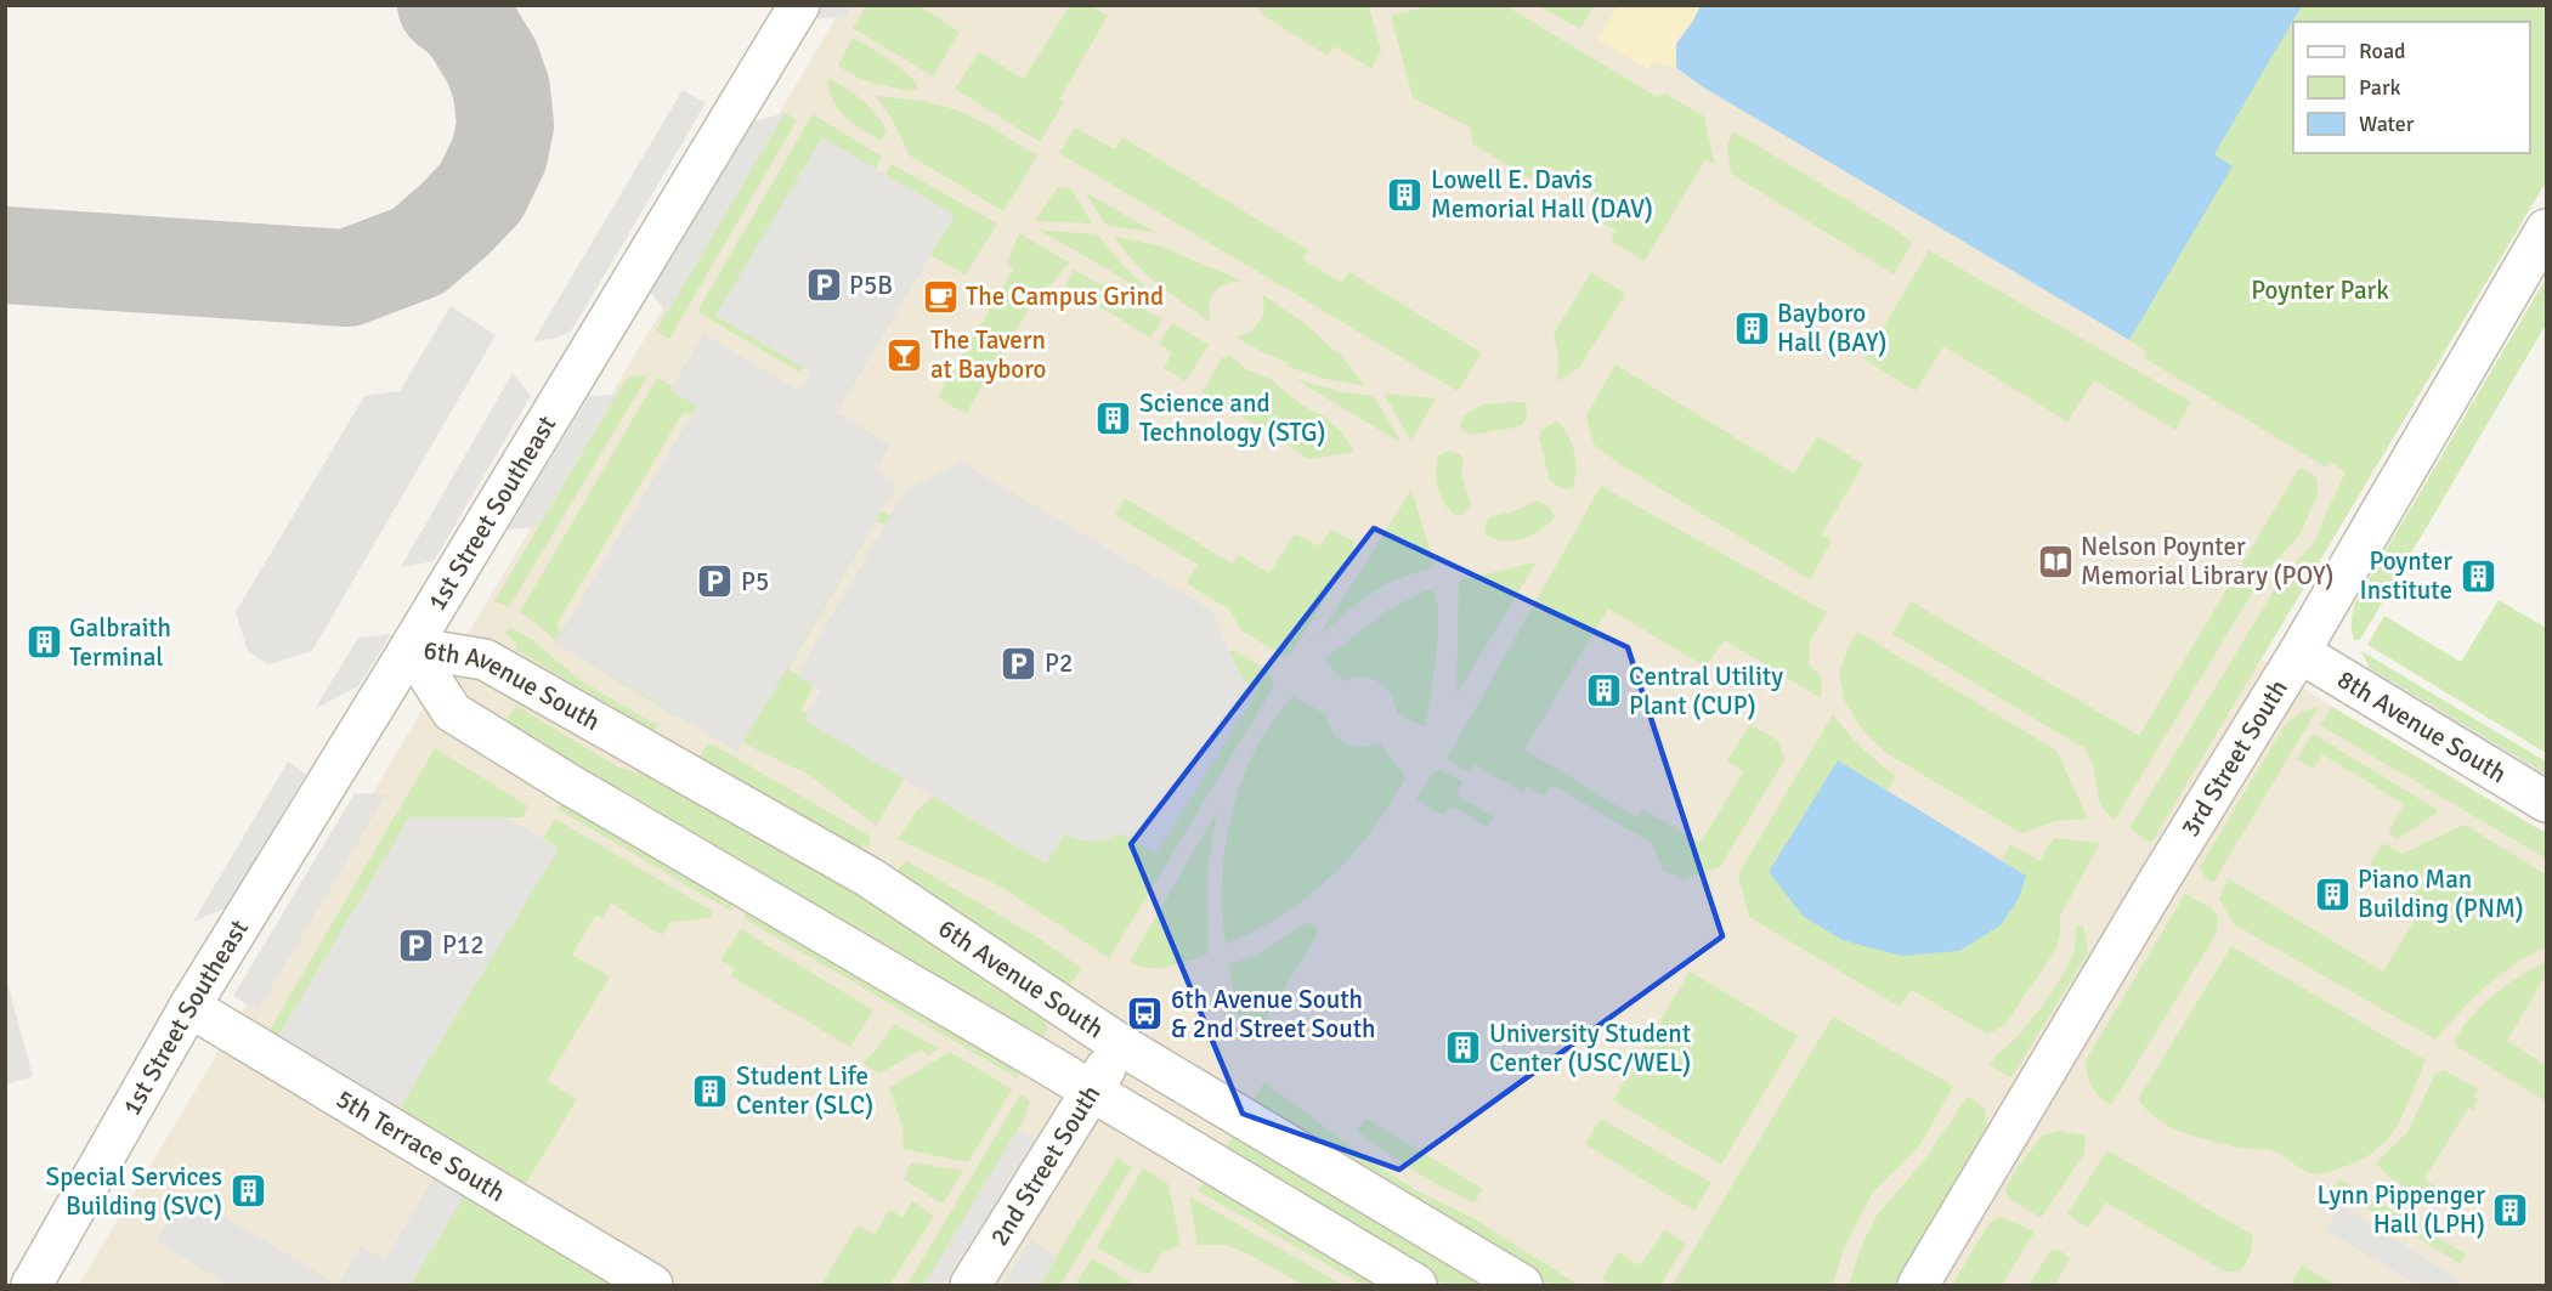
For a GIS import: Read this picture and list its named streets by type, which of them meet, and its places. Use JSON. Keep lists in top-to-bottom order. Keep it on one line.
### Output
{"streets":{"street":["1st Street Southeast","6th Avenue South","8th Avenue South","3rd Street South","5th Terrace South","2nd Street South"]},"crossings":[["1st Street Southeast","6th Avenue South"],["1st Street Southeast","5th Terrace South"],["6th Avenue South","2nd Street South"],["8th Avenue South","3rd Street South"]],"parks":["Poynter Park"],"places":{"building":["Lowell E. Davis Memorial Hall (DAV)","Bayboro Hall (BAY)","Science and Technology (STG)","Poynter Institute","Galbraith Terminal","Central Utility Plant (CUP)","Piano Man Building (PNM)","University Student Center (USC/WEL)","Student Life Center (SLC)","Special Services Building (SVC)","Lynn Pippenger Hall (LPH)"],"parking":["P5B","P5","P2","P12"],"cafe":["The Campus Grind"],"bar":["The Tavern at Bayboro"],"library":["Nelson Poynter Memorial Library (POY)"],"bus stop":["6th Avenue South & 2nd Street South"]},"legend":["Road","Park","Water"]}
